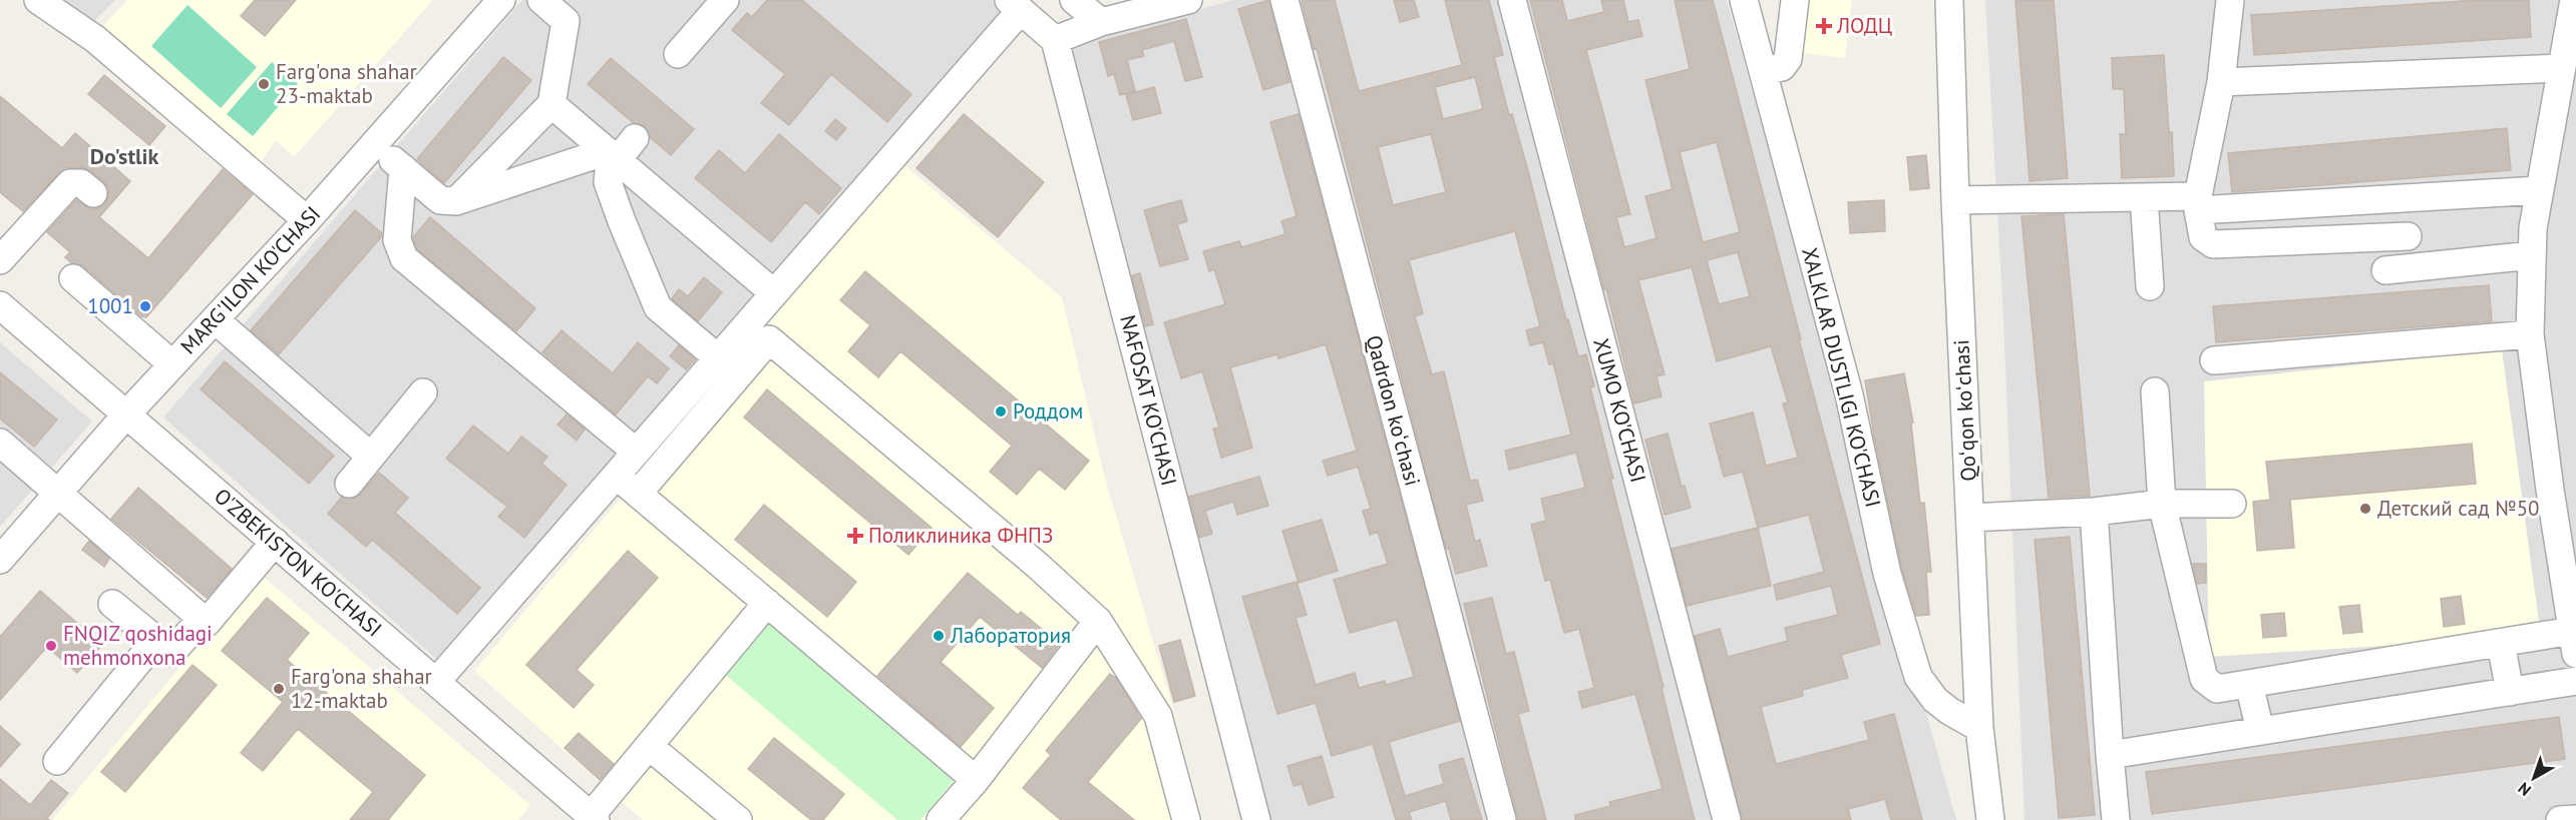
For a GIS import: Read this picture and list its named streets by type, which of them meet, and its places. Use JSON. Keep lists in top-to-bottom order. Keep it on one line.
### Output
{"streets":{"street":["MARG'ILON KO'CHASI","XALKLAR DUSTLIGI KO'CHASI","NAFOSAT KO'CHASI","Qadrdon koʻchasi","XUMO KO'CHASI","Qoʻqon koʻchasi","O'ZBEKISTON KO'CHASI"]},"crossings":[["MARG'ILON KO'CHASI","O'ZBEKISTON KO'CHASI"],["XALKLAR DUSTLIGI KO'CHASI","Qoʻqon koʻchasi"]],"districts":["Do'stlik"],"places":{"health":["ЛОДЦ","Поликлиника ФНПЗ"],"other":["Farg'ona shahar 23-maktab","1001","Роддом","Детский сад №50","Лаборатория","FNQIZ qoshidagi mehmonxona","Farg'ona shahar 12-maktab"]},"north":"bottom left"}
